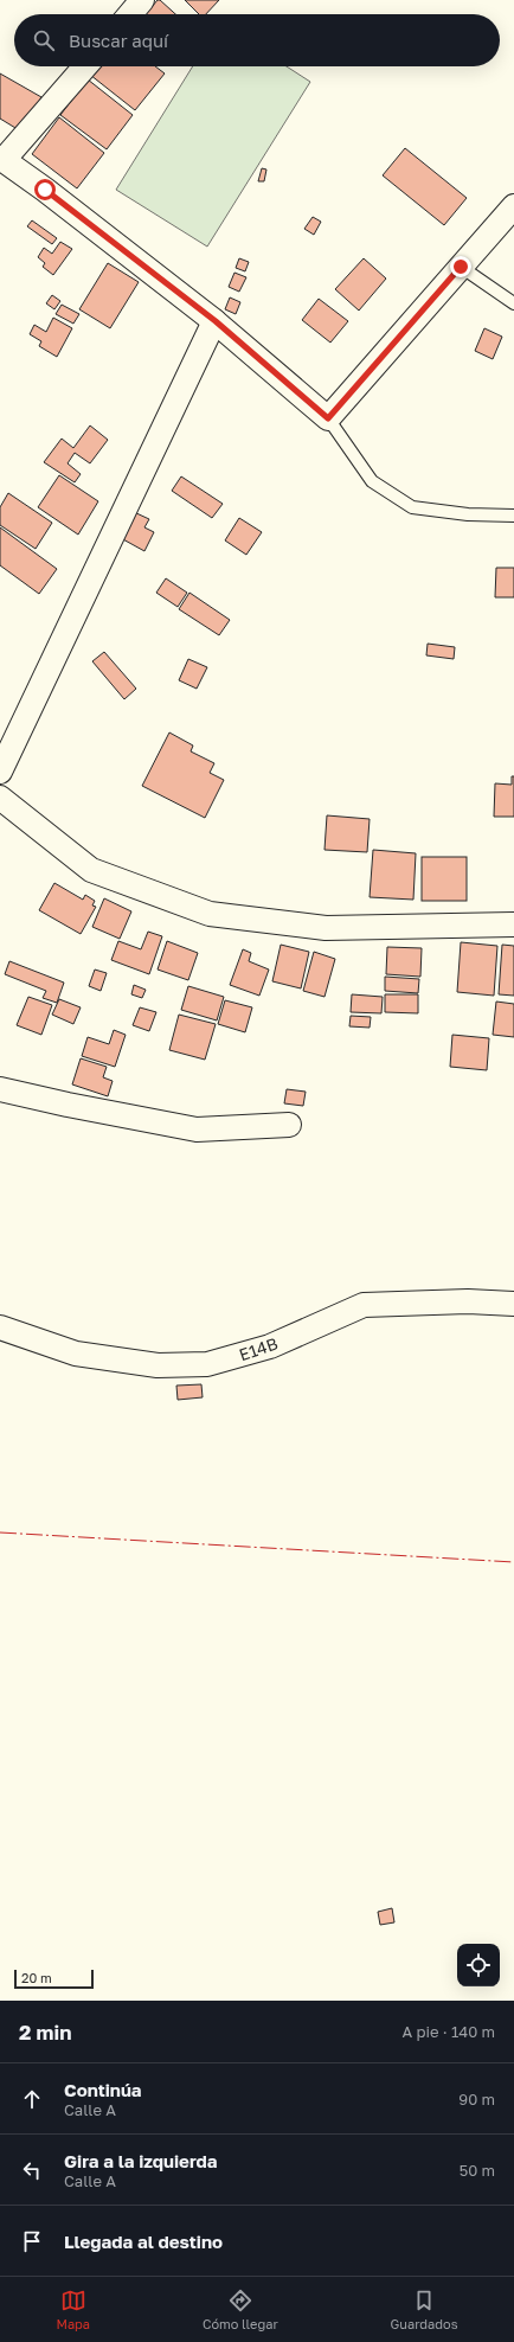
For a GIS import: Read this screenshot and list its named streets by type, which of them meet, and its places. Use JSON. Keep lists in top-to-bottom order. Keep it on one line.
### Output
{"streets":{"street":["E14B"]},"scale_bar":"20 m","page":{"search":"Buscar aquí","scale":"20 m","heading":["2 min","A pie · 140 m"],"list":[["Continúa","Calle A","90 m"],["Gira a la izquierda","Calle A","50 m"],"Llegada al destino"],"nav":["Mapa","Cómo llegar","Guardados"]}}
